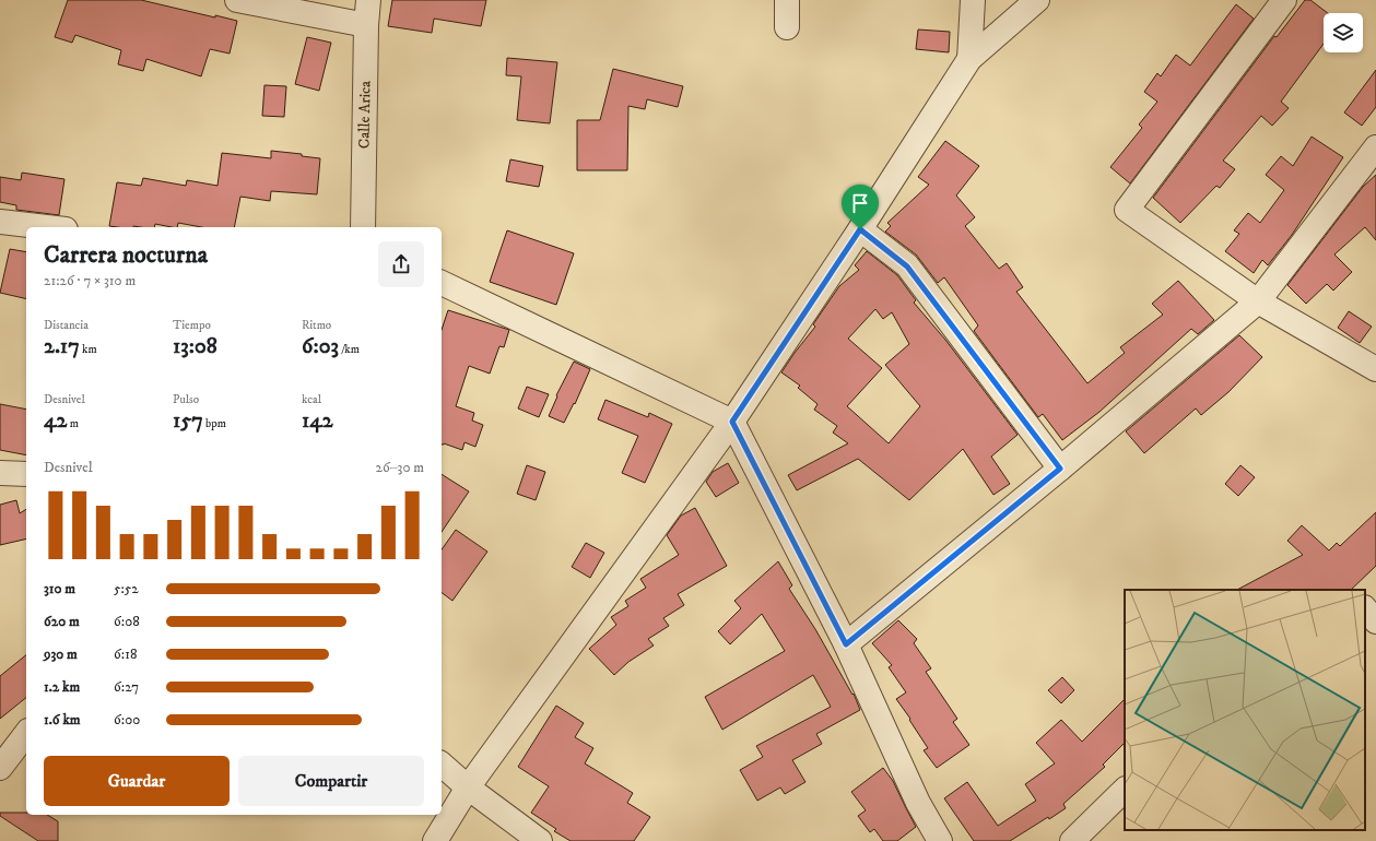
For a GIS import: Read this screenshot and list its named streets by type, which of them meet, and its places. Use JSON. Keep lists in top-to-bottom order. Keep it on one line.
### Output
{"streets":{"street":["Calle Arica"]},"page":{"heading":["Carrera nocturna","21:26 · 7 × 310 m"],"stats":[["Distancia","2.17 km"],["Tiempo","13:08"],["Ritmo","6:03 /km"],["Desnivel","42 m"],["Pulso","157 bpm"],["kcal","142"]],"chart":["Desnivel","26–30 m"],"list":[{"name":"310 m","note":"5:52"},{"name":"620 m","note":"6:08"},{"name":"930 m","note":"6:18"},{"name":"1.2 km","note":"6:27"},{"name":"1.6 km","note":"6:00"}],"buttons":["Guardar","Compartir"]}}
